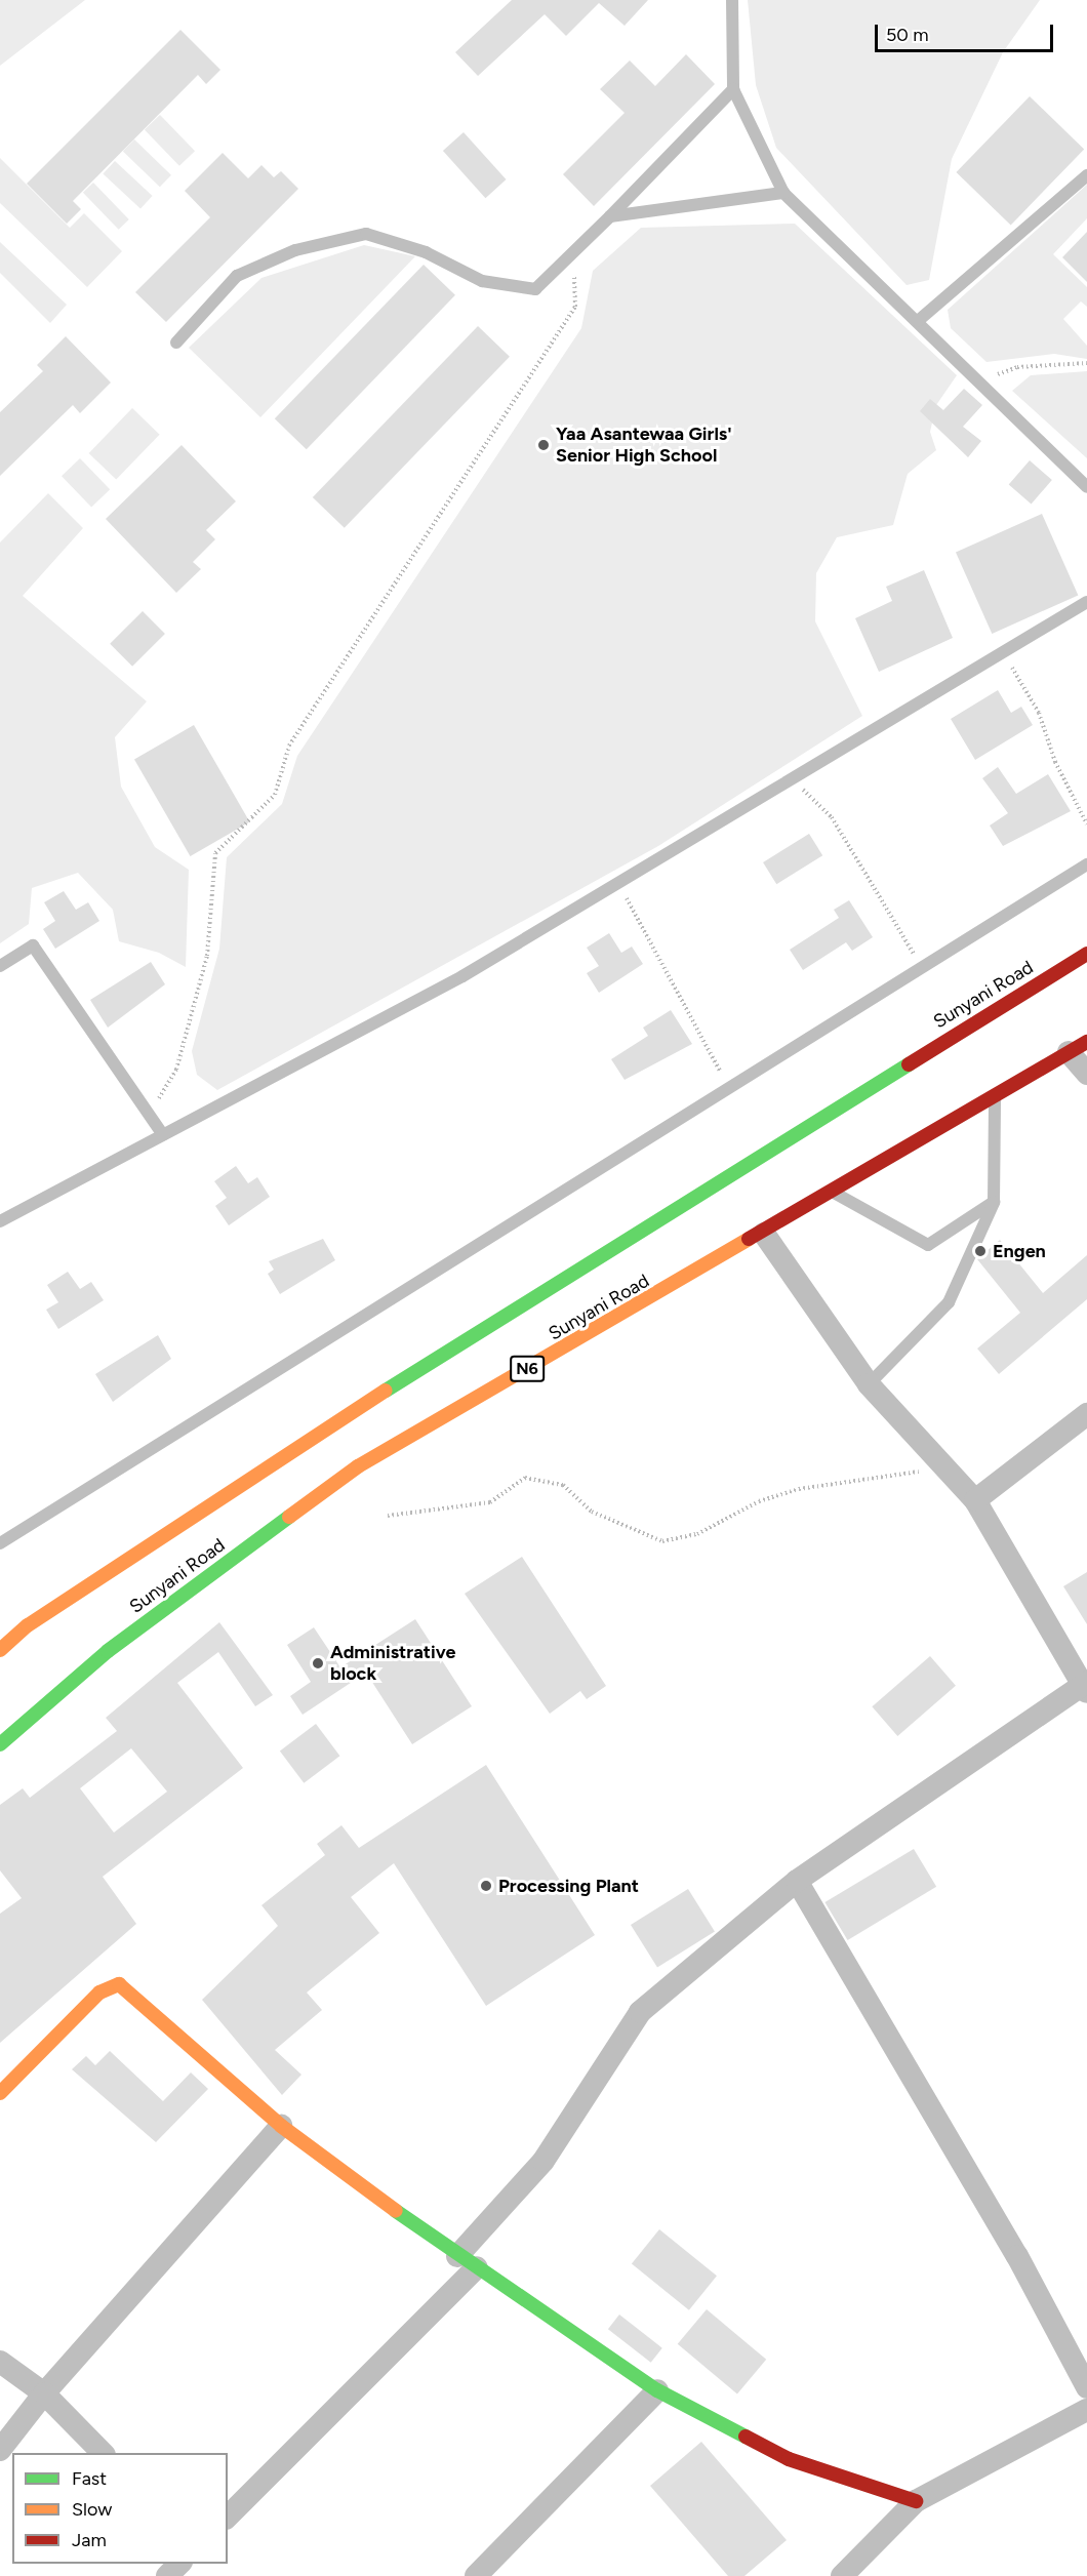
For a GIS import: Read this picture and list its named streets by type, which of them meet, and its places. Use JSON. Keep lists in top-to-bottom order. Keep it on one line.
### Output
{"streets":{"main road":["Sunyani Road","N6"]},"places":["Yaa Asantewaa Girls' Senior High School","Engen","Administrative block","Processing Plant"],"legend":["Fast","Slow","Jam"],"scale_bar":"50 m"}
